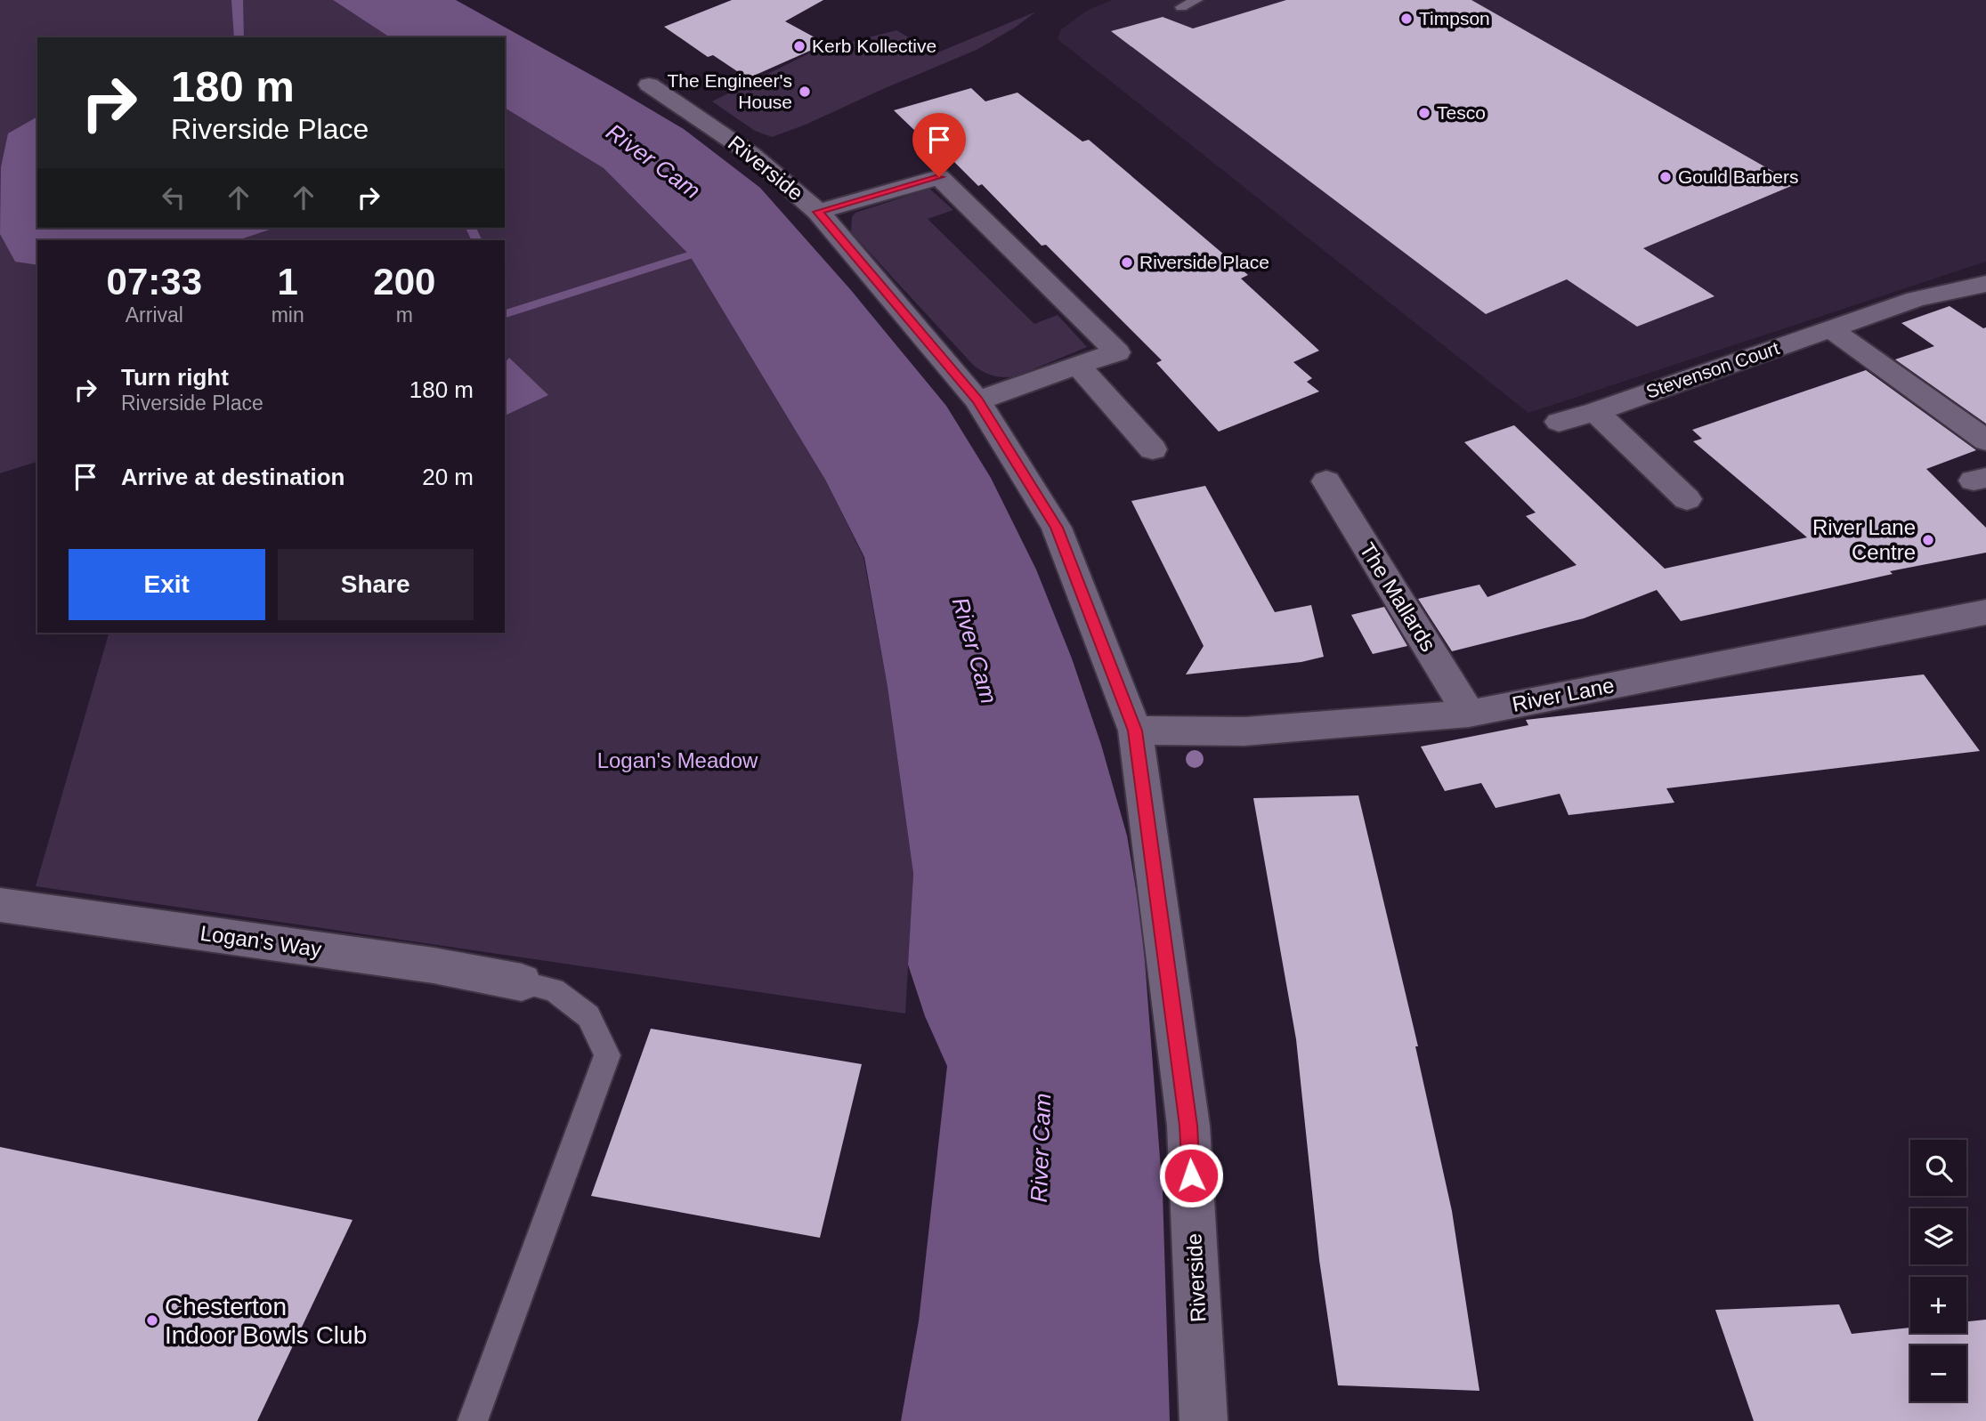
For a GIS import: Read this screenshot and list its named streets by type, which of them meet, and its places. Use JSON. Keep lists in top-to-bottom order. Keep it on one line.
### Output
{"streets":{"street":["Riverside","Stevenson Court","The Mallards","River Lane","Logan's Way"]},"crossings":[["Riverside","River Lane"],["The Mallards","River Lane"]],"water":["River Cam"],"parks":["Logan's Meadow"],"places":["Timpson","Kerb Kollective","The Engineer's House","Tesco","Gould Barbers","Riverside Place","River Lane Centre","Chesterton Indoor Bowls Club"],"page":{"turn":["180 m","Riverside Place"],"eta":["07:33","Arrival","1","min","200","m"],"list":[{"name":"Turn right","note":"Riverside Place","value":"180 m"},{"name":"Arrive at destination","value":"20 m"}],"buttons":["Exit","Share"],"map_buttons":["+","−"]}}
